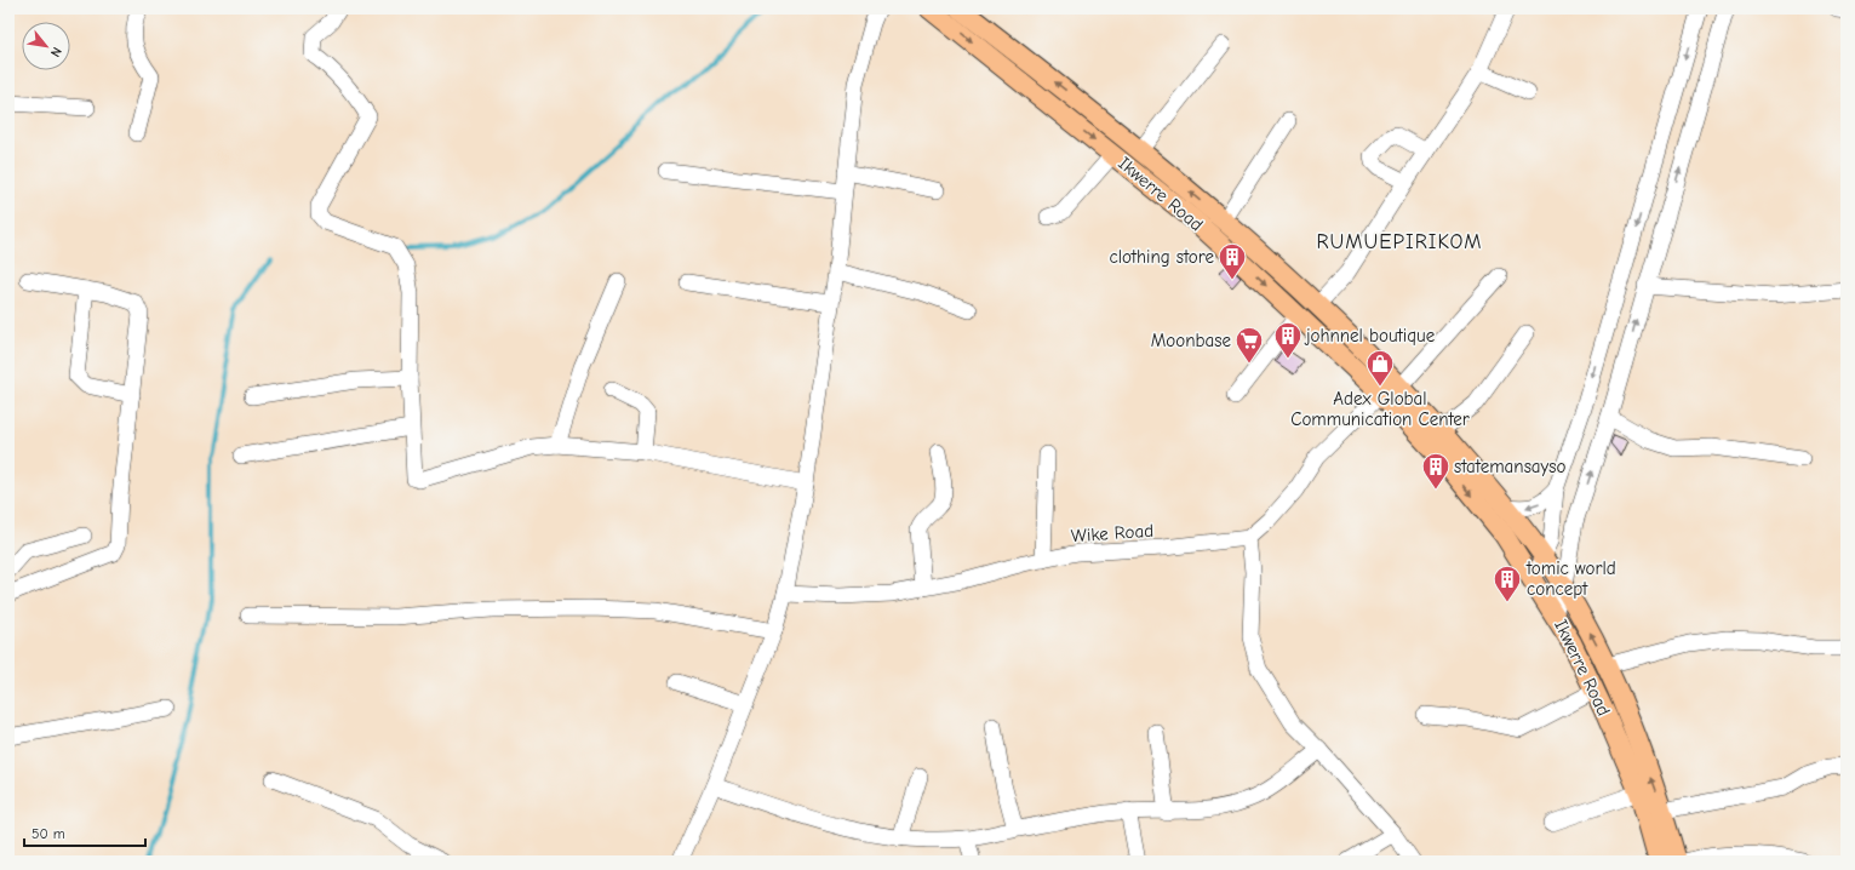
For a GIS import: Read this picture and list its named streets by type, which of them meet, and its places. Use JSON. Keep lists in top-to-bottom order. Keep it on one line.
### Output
{"streets":{"main road":["Ikwerre Road"],"street":["Wike Road"]},"districts":["RUMUEPIRIKOM"],"places":{"building":["clothing store","johnnel boutique","statemansayso","tomic world concept"],"supermarket":["Moonbase"],"shop":["Adex Global Communication Center"]},"scale_bar":"50 m","north":"bottom right"}
